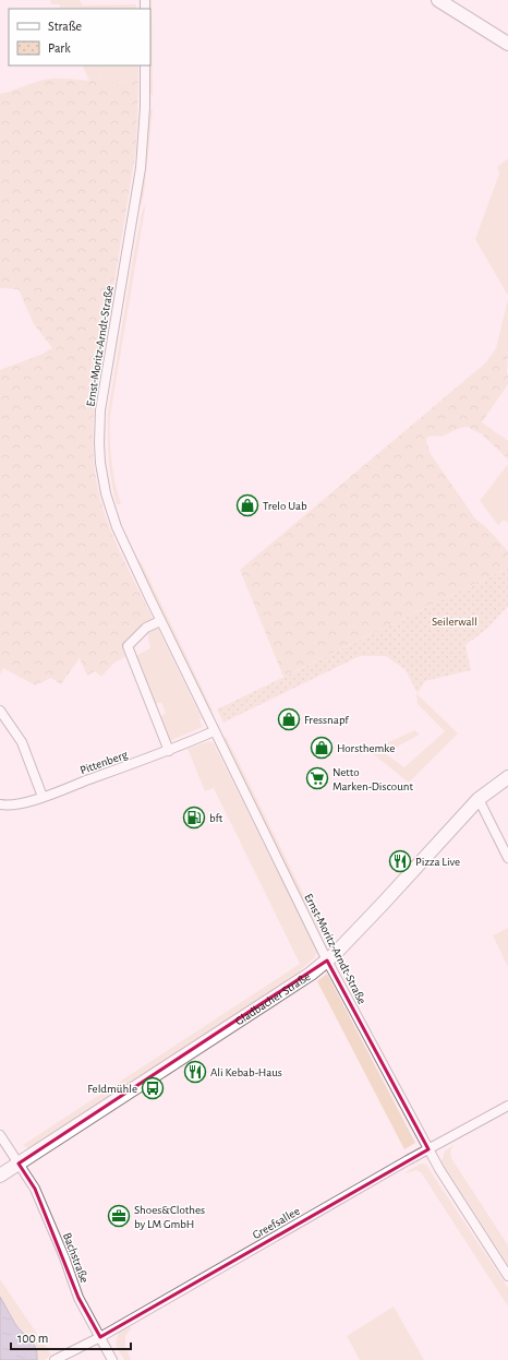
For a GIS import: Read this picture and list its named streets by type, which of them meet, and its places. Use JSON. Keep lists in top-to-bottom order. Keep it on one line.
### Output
{"streets":{"main road":["Gladbacher Straße"],"street":["Ernst-Moritz-Arndt-Straße","Pittenberg","Greefsallee","Bachstraße"]},"crossings":[["Ernst-Moritz-Arndt-Straße","Pittenberg"],["Ernst-Moritz-Arndt-Straße","Gladbacher Straße"],["Ernst-Moritz-Arndt-Straße","Greefsallee"],["Gladbacher Straße","Bachstraße"],["Greefsallee","Bachstraße"]],"parks":["Seilerwall"],"places":{"shop":["Trelo Uab","Fressnapf","Horsthemke"],"supermarket":["Netto Marken-Discount"],"fuel station":["bft"],"restaurant":["Pizza Live","Ali Kebab-Haus"],"bus stop":["Feldmühle"],"office":["Shoes&Clothes by LM GmbH"]},"legend":["Straße","Park"],"scale_bar":"100 m"}
